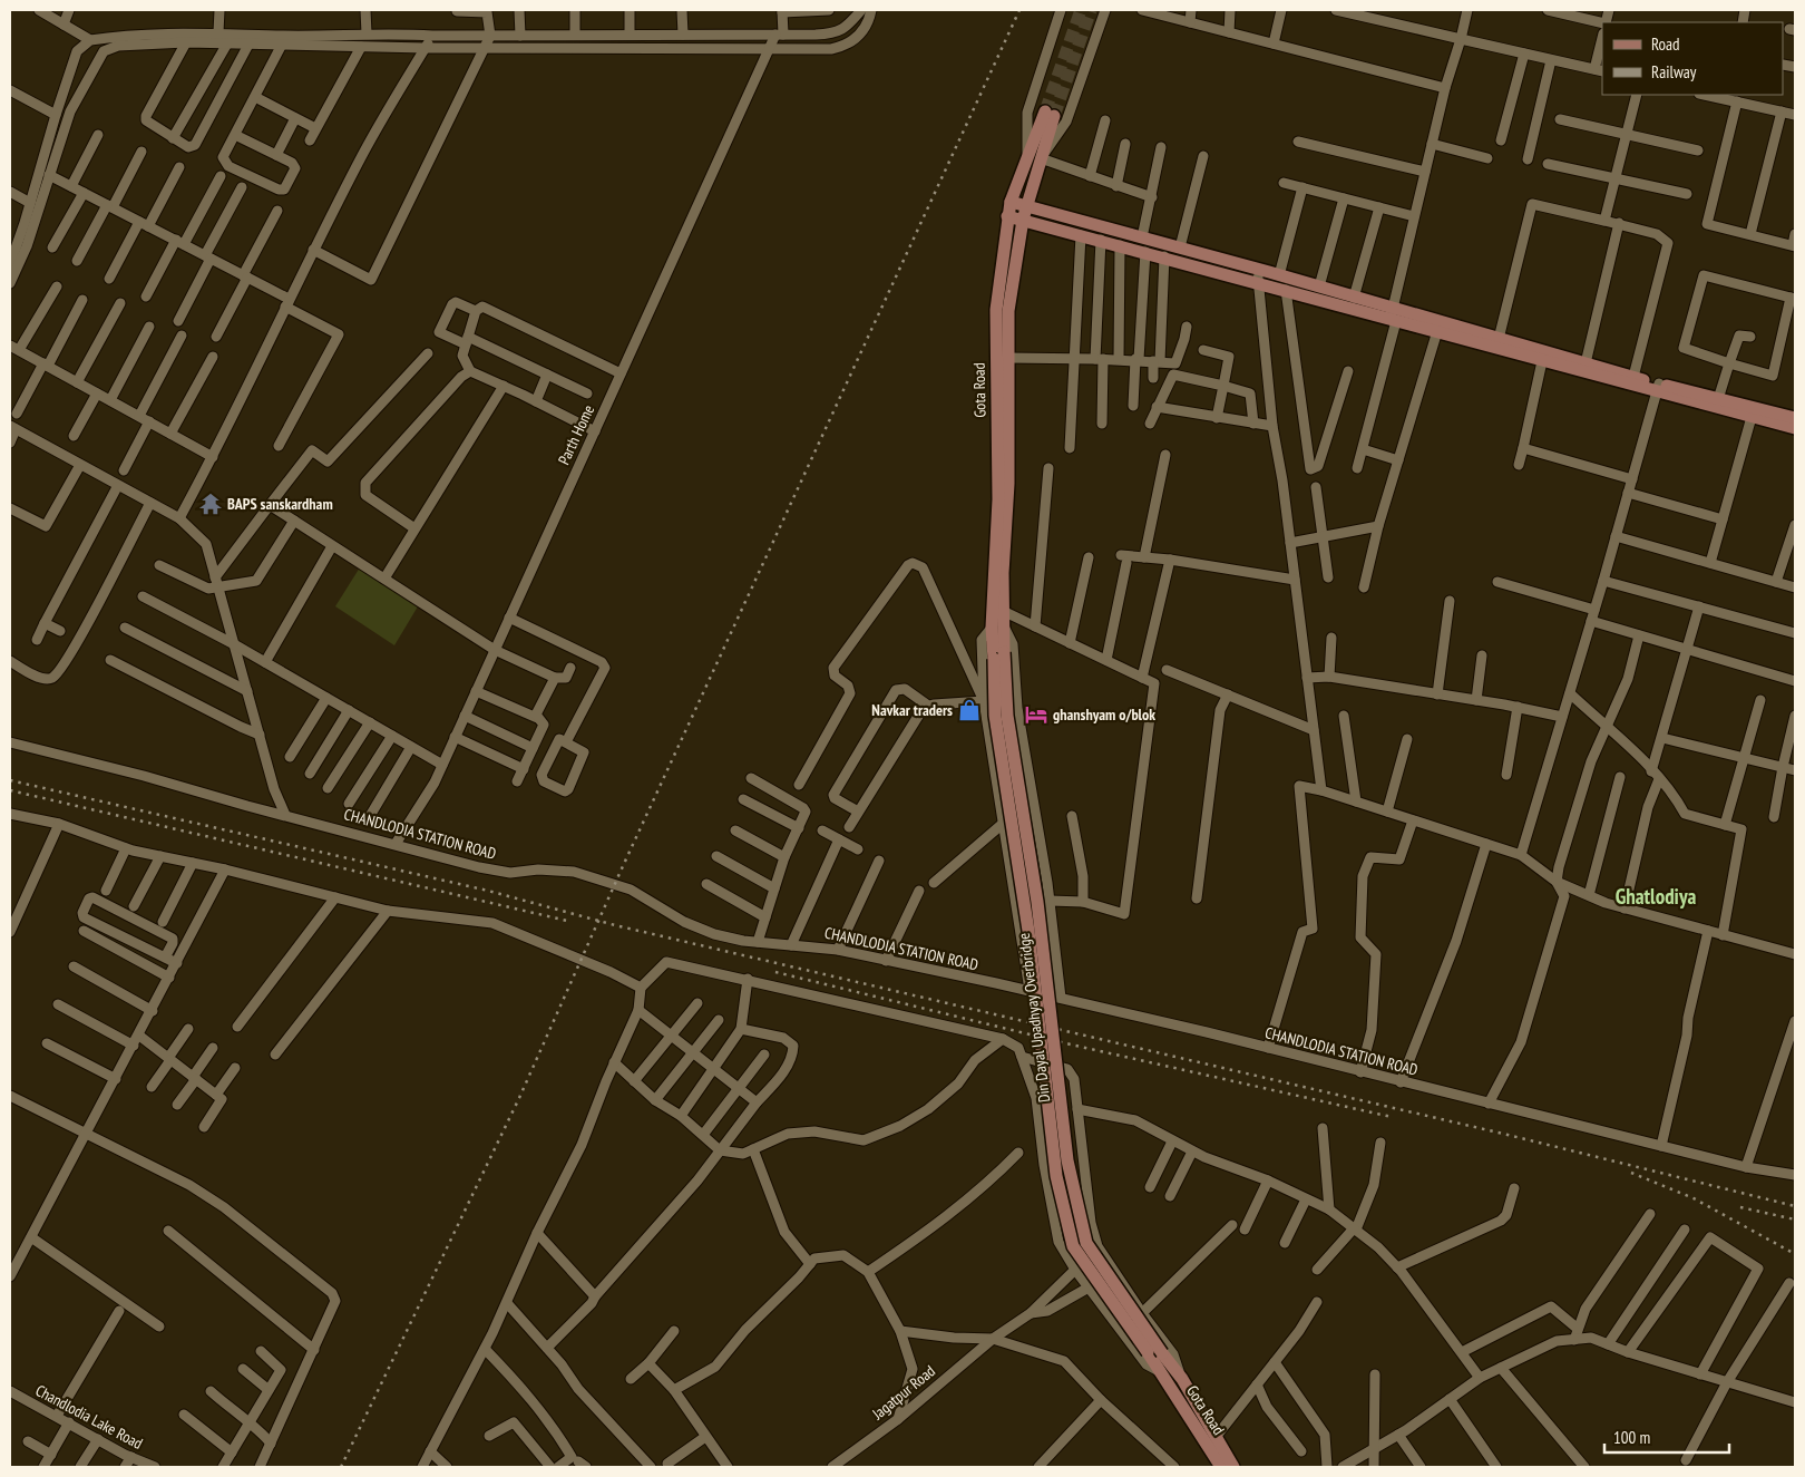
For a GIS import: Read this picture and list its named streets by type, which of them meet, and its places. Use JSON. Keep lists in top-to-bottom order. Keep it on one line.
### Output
{"streets":{"main road":["Gota Road","Din Dayal Upadhyay Overbridge"],"street":["Parth Home","CHANDLODIA STATION ROAD","Jagatpur Road","Chandlodia Lake Road"]},"crossings":[["Gota Road","Din Dayal Upadhyay Overbridge"],["Parth Home","CHANDLODIA STATION ROAD"]],"districts":["Ghatlodiya"],"places":{"temple":["BAPS sanskardham"],"shop":["Navkar traders"],"hotel":["ghanshyam o/blok"]},"legend":["Road","Railway"],"scale_bar":"100 m"}
